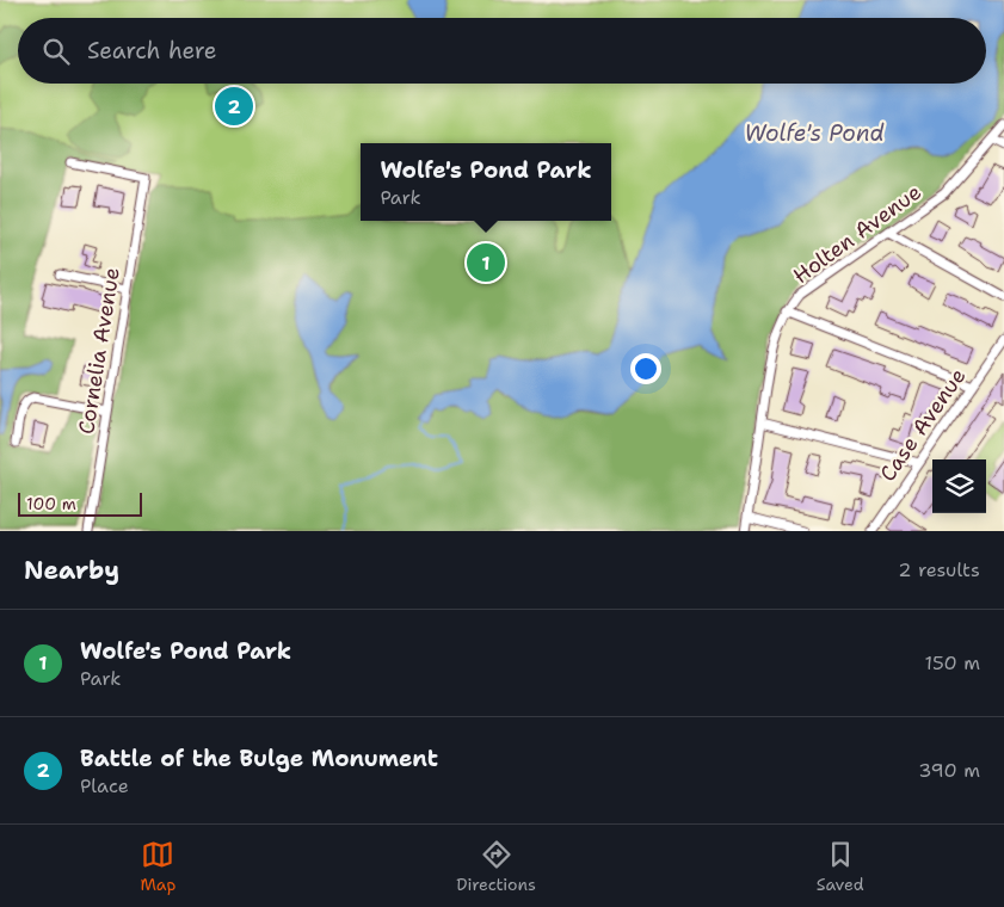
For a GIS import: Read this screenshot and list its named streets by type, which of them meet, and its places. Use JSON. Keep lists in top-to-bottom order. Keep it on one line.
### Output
{"streets":{"street":["Holten Avenue","Cornelia Avenue","Case Avenue"]},"water":["Wolfe's Pond"],"scale_bar":"100 m","page":{"search":"Search here","pins":["2","1"],"popup":["Wolfe's Pond Park","Park"],"scale":"100 m","heading":["Nearby","2 results"],"list":[{"mark":"1","name":"Wolfe's Pond Park","note":"Park","value":"150 m"},{"mark":"2","name":"Battle of the Bulge Monument","note":"Place","value":"390 m"}],"nav":["Map","Directions","Saved"]}}
